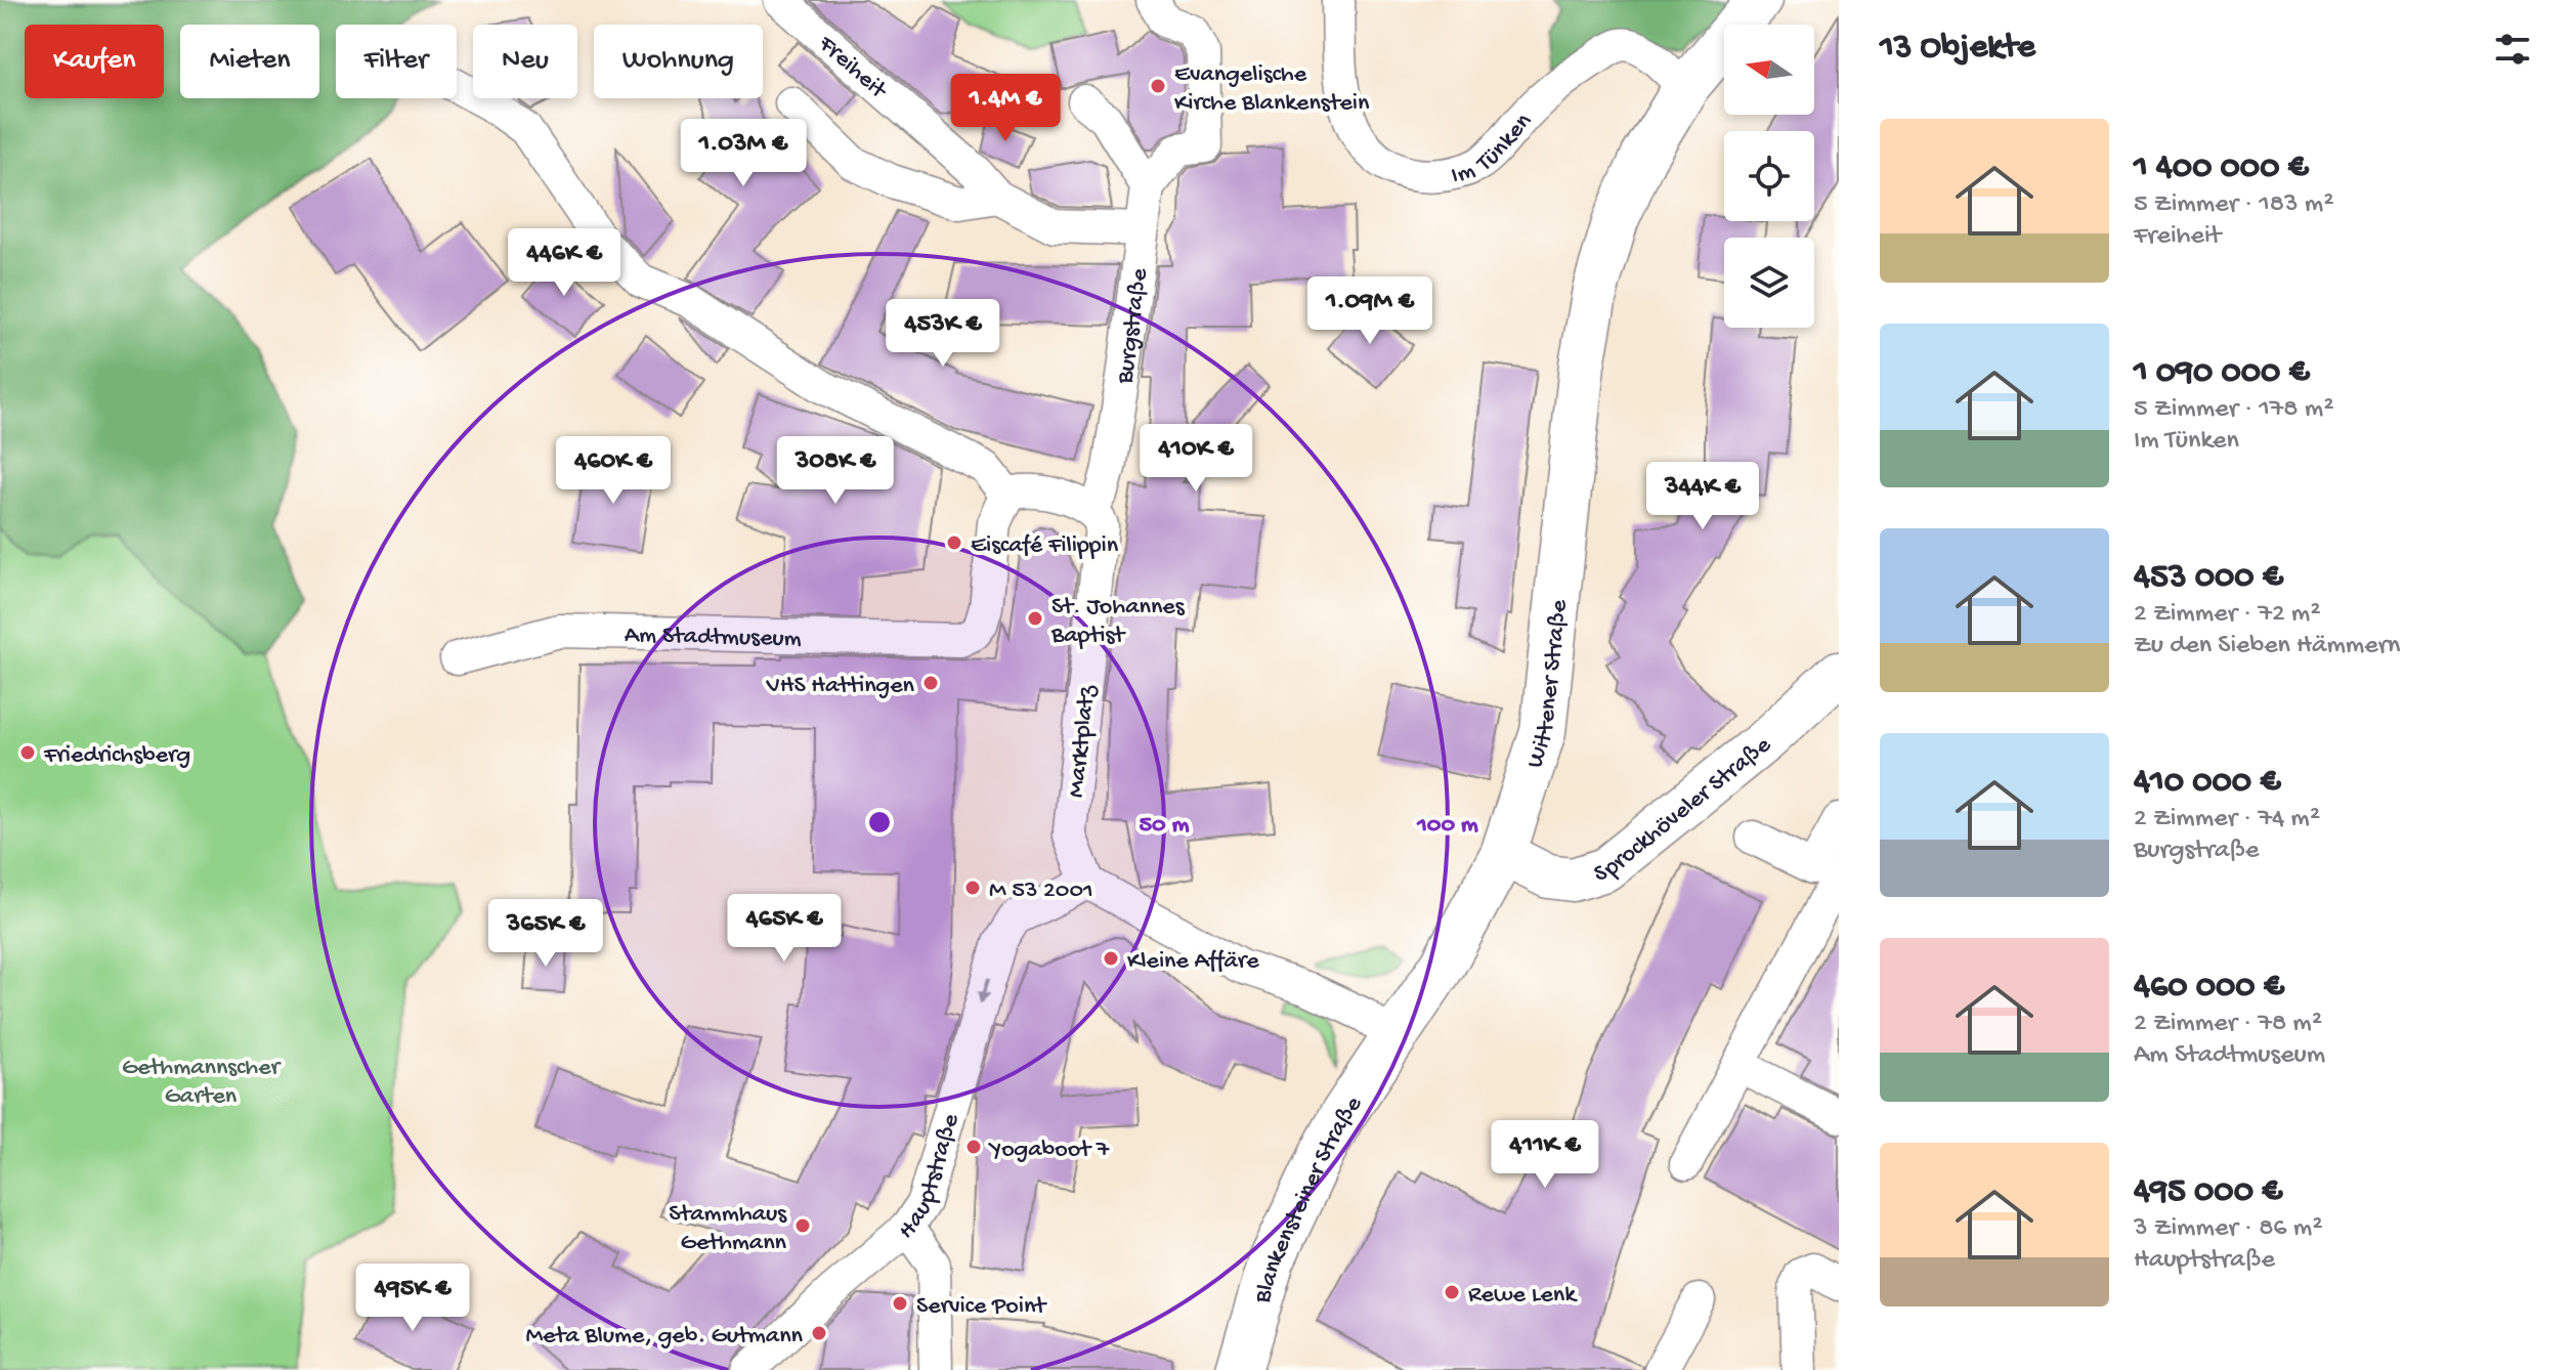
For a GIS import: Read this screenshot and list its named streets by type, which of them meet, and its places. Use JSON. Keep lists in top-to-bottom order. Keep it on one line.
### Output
{"streets":{"main road":["Wittener Straße","Blankensteiner Straße"],"street":["Freiheit","Im Tünken","Burgstraße","Am Stadtmuseum","Marktplatz","Sprockhöveler Straße","Hauptstraße"]},"crossings":[["Freiheit","Burgstraße"],["Im Tünken","Wittener Straße"],["Burgstraße","Marktplatz"],["Wittener Straße","Sprockhöveler Straße"],["Wittener Straße","Blankensteiner Straße"],["Marktplatz","Hauptstraße"]],"one_way":["Hauptstraße"],"parks":["Gethmannscher Garten"],"places":["Evangelische Kirche Blankenstein","Eiscafé Filippin","St. Johannes Baptist","VHS Hattingen","Friedrichsberg","M 53 2001","Kleine Affäre","Yogaboot 7","Stammhaus Gethmann","Rewe Lenk","Service Point","Meta Blume, geb. Gutmann"],"north":"left","page":{"heading":"13 Objekte","chip":["Kaufen","Mieten","Filter","Neu","Wohnung"],"price":["1.4M €","1.03M €","446K €","1.09M €","453K €","410K €","460K €","308K €","344K €","465K €","365K €","411K €","495K €"],"list":[{"name":"1 400 000 €","note":"5 Zimmer · 183 m² · Freiheit"},{"name":"1 090 000 €","note":"5 Zimmer · 178 m² · Im Tünken"},{"name":"453 000 €","note":"2 Zimmer · 72 m² · Zu den Sieben Hämmern"},{"name":"410 000 €","note":"2 Zimmer · 74 m² · Burgstraße"},{"name":"460 000 €","note":"2 Zimmer · 78 m² · Am Stadtmuseum"},{"name":"495 000 €","note":"3 Zimmer · 86 m² · Hauptstraße"}]},"rings":["50 m","100 m"]}
